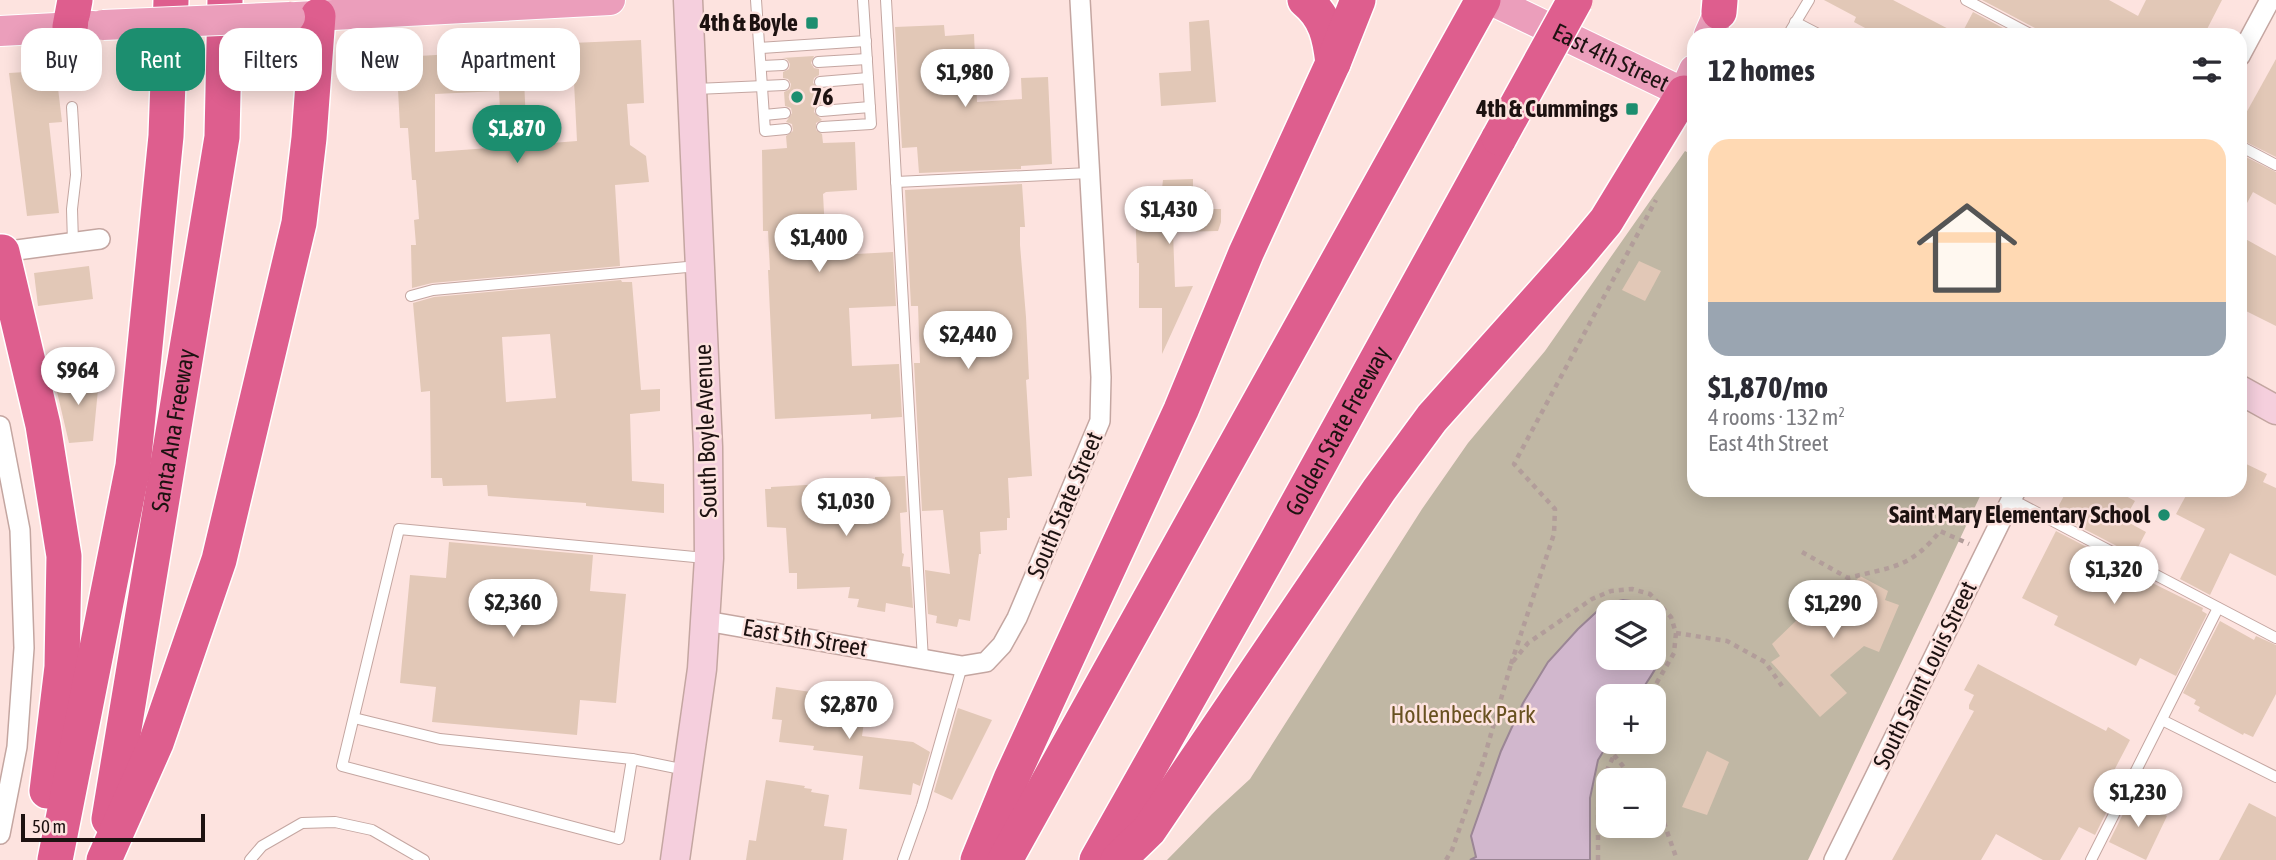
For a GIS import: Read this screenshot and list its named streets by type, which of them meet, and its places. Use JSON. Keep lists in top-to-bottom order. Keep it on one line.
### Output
{"streets":{"highway":["Santa Ana Freeway","Golden State Freeway"],"main road":["East 4th Street","South Boyle Avenue"],"street":["South State Street","East 5th Street","South Saint Louis Street"]},"crossings":[["South Boyle Avenue","East 5th Street"],["South State Street","East 5th Street"]],"parks":["Hollenbeck Park"],"places":{"transit":["4th & Boyle","4th & Cummings"],"other":["76","Saint Mary Elementary School"]},"scale_bar":"50 m","page":{"chip":["Buy","Rent","Filters","New","Apartment"],"heading":"12 homes","price":["$1,980","$1,870","$1,430","$1,400","$2,440","$964","$1,030","$1,320","$2,360","$1,290","$2,870","$1,230"],"list":[{"name":"$1,870/mo","note":"4 rooms · 132 m² · East 4th Street"}],"map_buttons":["+","−"],"scale":"50 m"}}
